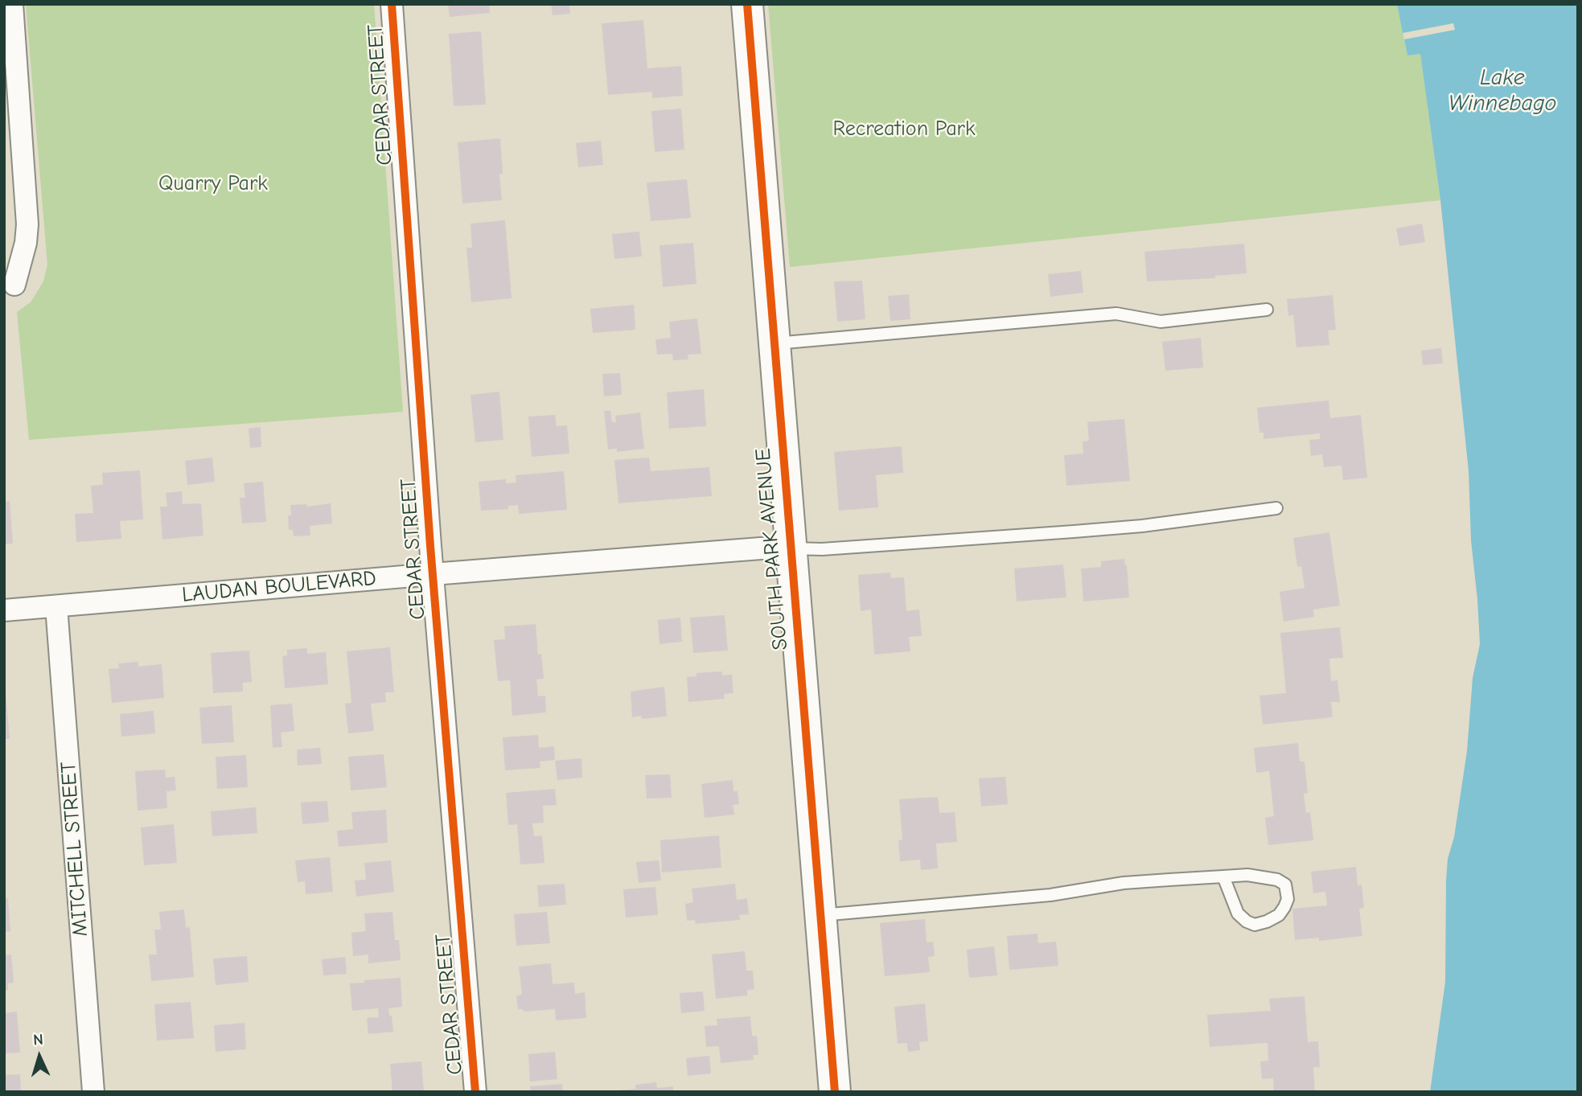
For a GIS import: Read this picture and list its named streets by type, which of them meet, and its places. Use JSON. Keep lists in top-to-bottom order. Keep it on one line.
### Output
{"streets":{"main road":["SOUTH PARK AVENUE"],"street":["CEDAR STREET","LAUDAN BOULEVARD","MITCHELL STREET"]},"crossings":[["CEDAR STREET","LAUDAN BOULEVARD"],["SOUTH PARK AVENUE","LAUDAN BOULEVARD"],["LAUDAN BOULEVARD","MITCHELL STREET"]],"water":["Lake Winnebago"],"parks":["Recreation Park","Quarry Park"],"north":"top"}
